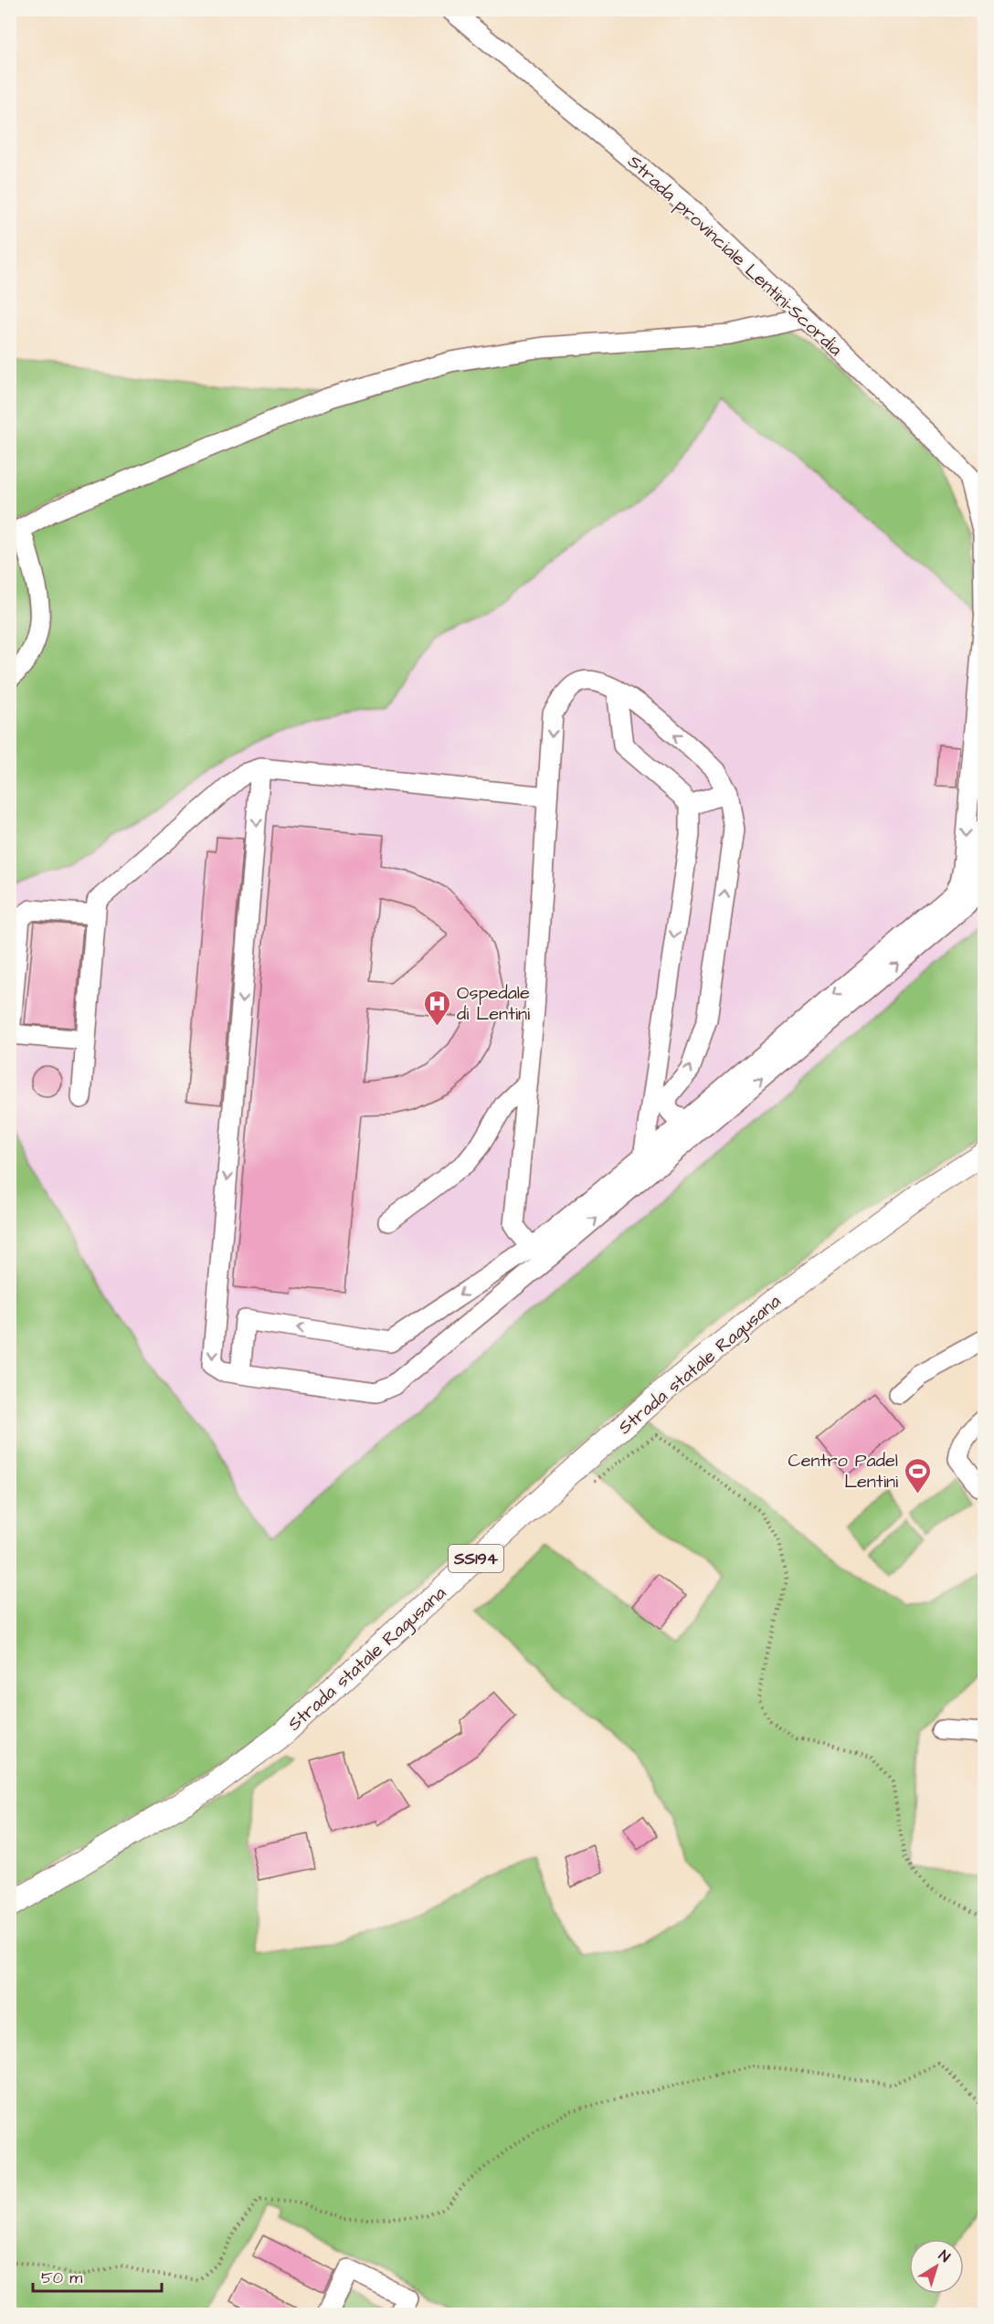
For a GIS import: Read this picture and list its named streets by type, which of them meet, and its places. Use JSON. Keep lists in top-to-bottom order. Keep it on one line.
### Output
{"streets":{"main road":["Strada statale Ragusana","SS194"],"street":["Strada provinciale Lentini-Scordia"]},"places":{"hospital":["Ospedale di Lentini"],"sports":["Centro Padel Lentini"]},"scale_bar":"50 m","north":"top right"}
